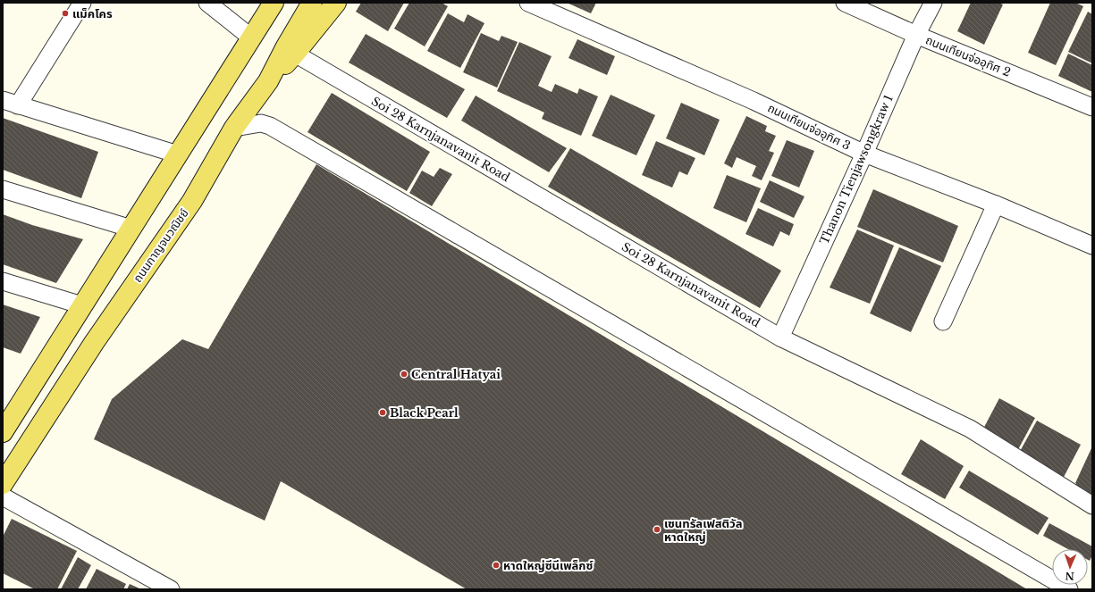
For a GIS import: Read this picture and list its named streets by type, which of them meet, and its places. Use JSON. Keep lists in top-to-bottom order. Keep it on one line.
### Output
{"streets":{"main road":["ถนนกาญจนวณิชย์"],"street":["ถนนเทียนจ่ออุทิศ 2","ถนนเทียนจ่ออุทิศ 3","Soi 28 Karnjanavanit Road","Thanon Tienjawsongkraw 1"]},"crossings":[["ถนนเทียนจ่ออุทิศ 2","Thanon Tienjawsongkraw 1"],["ถนนเทียนจ่ออุทิศ 3","Thanon Tienjawsongkraw 1"],["Soi 28 Karnjanavanit Road","Thanon Tienjawsongkraw 1"]],"places":["แม็คโคร","Central Hatyai","Black Pearl","เซนทรัลเฟสติวัล หาดใหญ่","หาดใหญ่ซีนีเพล็กซ์"],"north":"bottom"}
